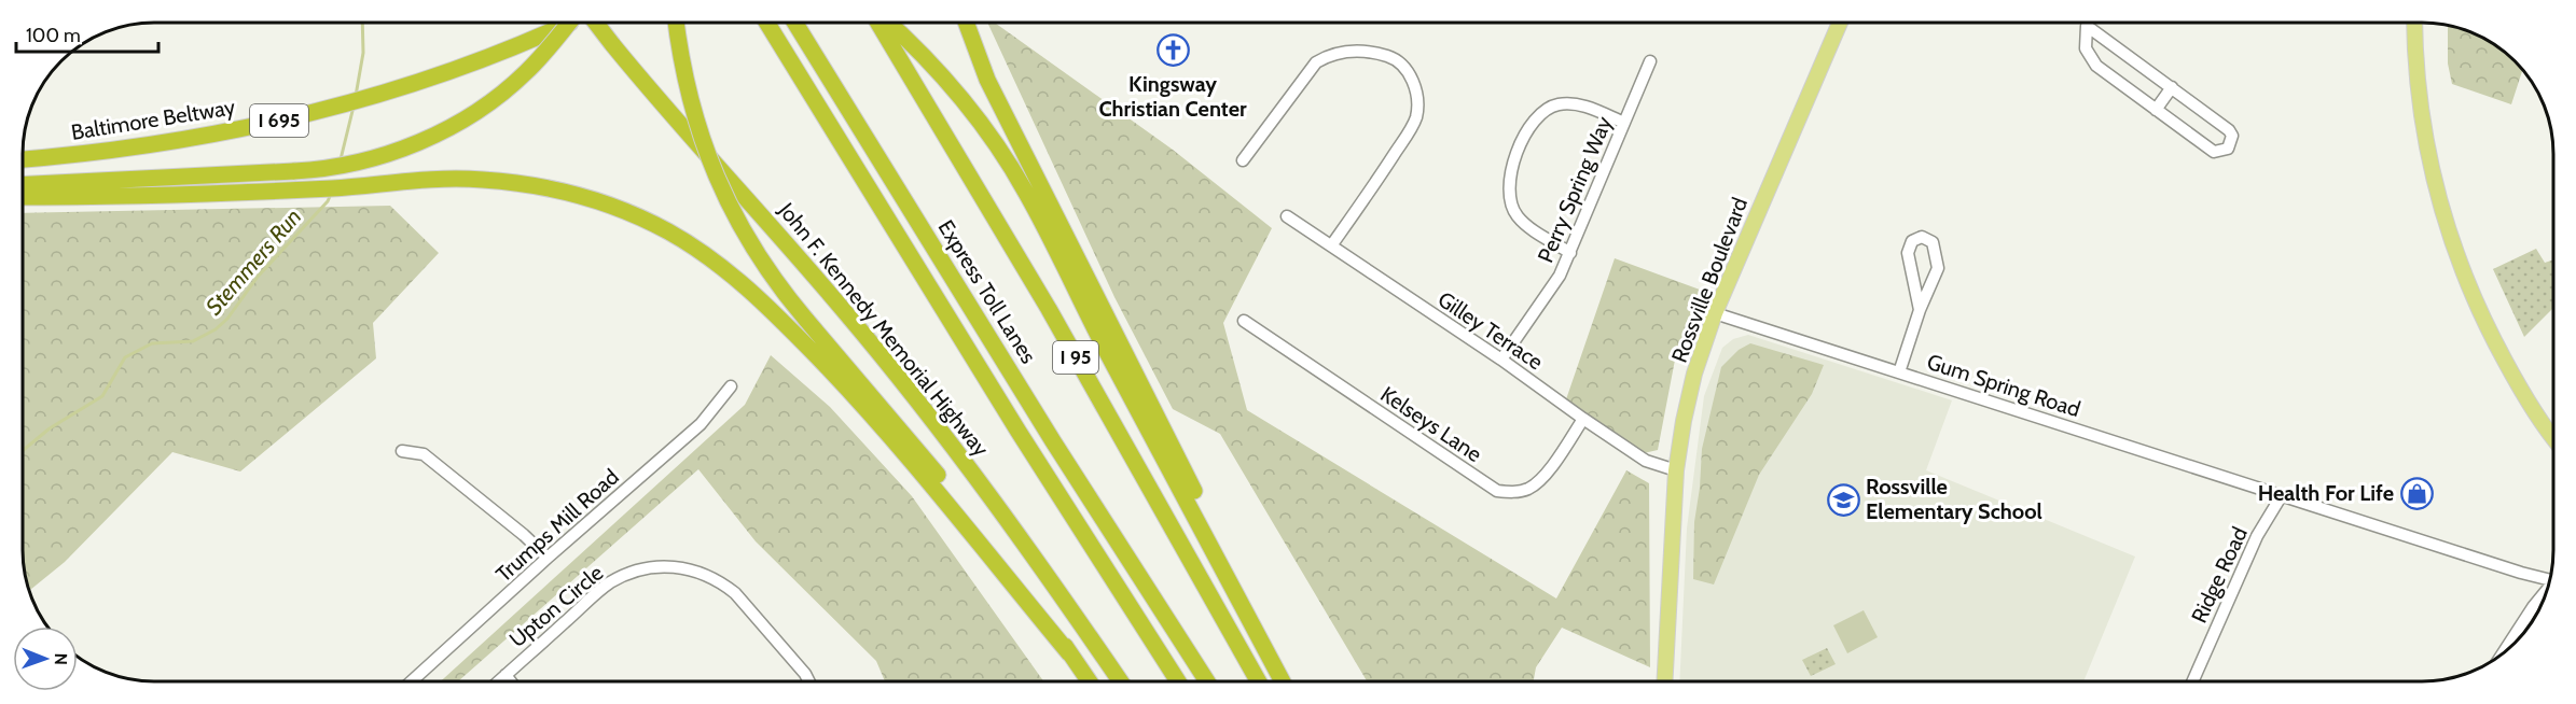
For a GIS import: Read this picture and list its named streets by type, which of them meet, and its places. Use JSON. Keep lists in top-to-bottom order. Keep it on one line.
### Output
{"streets":{"highway":["Baltimore Beltway","I 695","Express Toll Lanes","John F. Kennedy Memorial Highway","I 95"],"main road":["Rossville Boulevard"],"street":["Perry Spring Way","Gilley Terrace","Gum Spring Road","Kelseys Lane","Trumps Mill Road","Ridge Road","Upton Circle"]},"crossings":[["Perry Spring Way","Gilley Terrace"],["Rossville Boulevard","Gilley Terrace"],["Rossville Boulevard","Gum Spring Road"],["Gilley Terrace","Kelseys Lane"],["Gum Spring Road","Ridge Road"]],"water":["Stemmers Run"],"places":{"church":["Kingsway Christian Center"],"shop":["Health For Life"],"school or university":["Rossville Elementary School"]},"scale_bar":"100 m","north":"right"}
